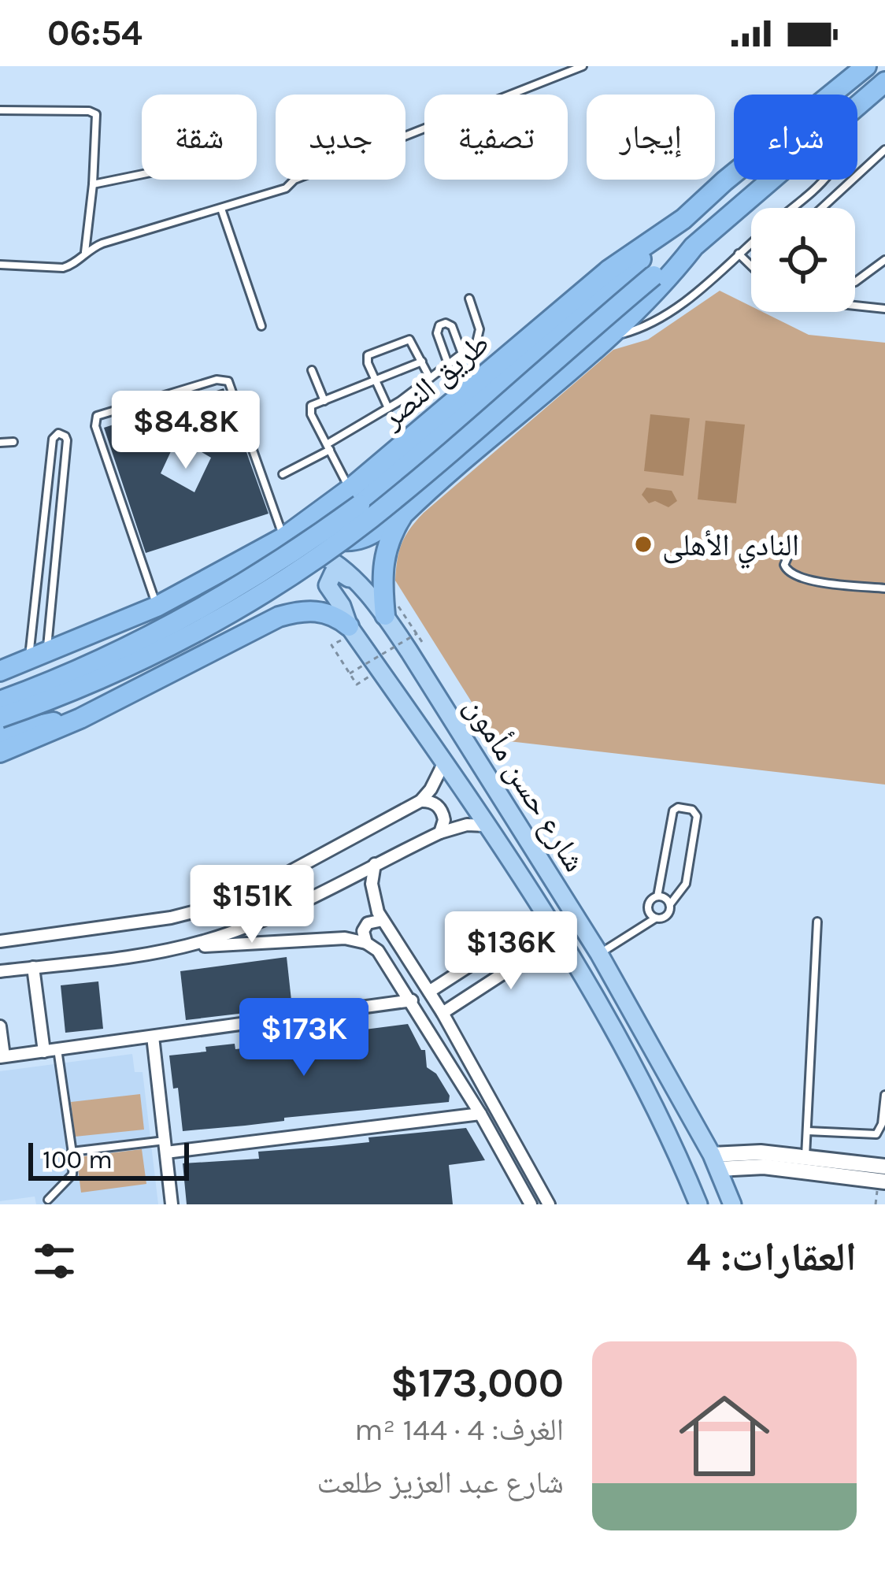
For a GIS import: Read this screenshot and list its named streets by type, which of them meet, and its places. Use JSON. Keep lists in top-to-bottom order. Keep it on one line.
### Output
{"streets":{"highway":["طريق النصر"],"main road":["شارع حسن مأمون"]},"crossings":[["طريق النصر","شارع حسن مأمون"]],"places":["النادي الأهلى"],"scale_bar":"100 m","page":{"status":"06:54","chip":["شراء","إيجار","تصفية","جديد","شقة"],"price":["$84.8K","$151K","$136K","$173K"],"scale":"100 m","heading":"العقارات: 4","list":[{"name":"$173,000","note":"الغرف: 4 · 144 m² · شارع عبد العزيز طلعت"}]}}
